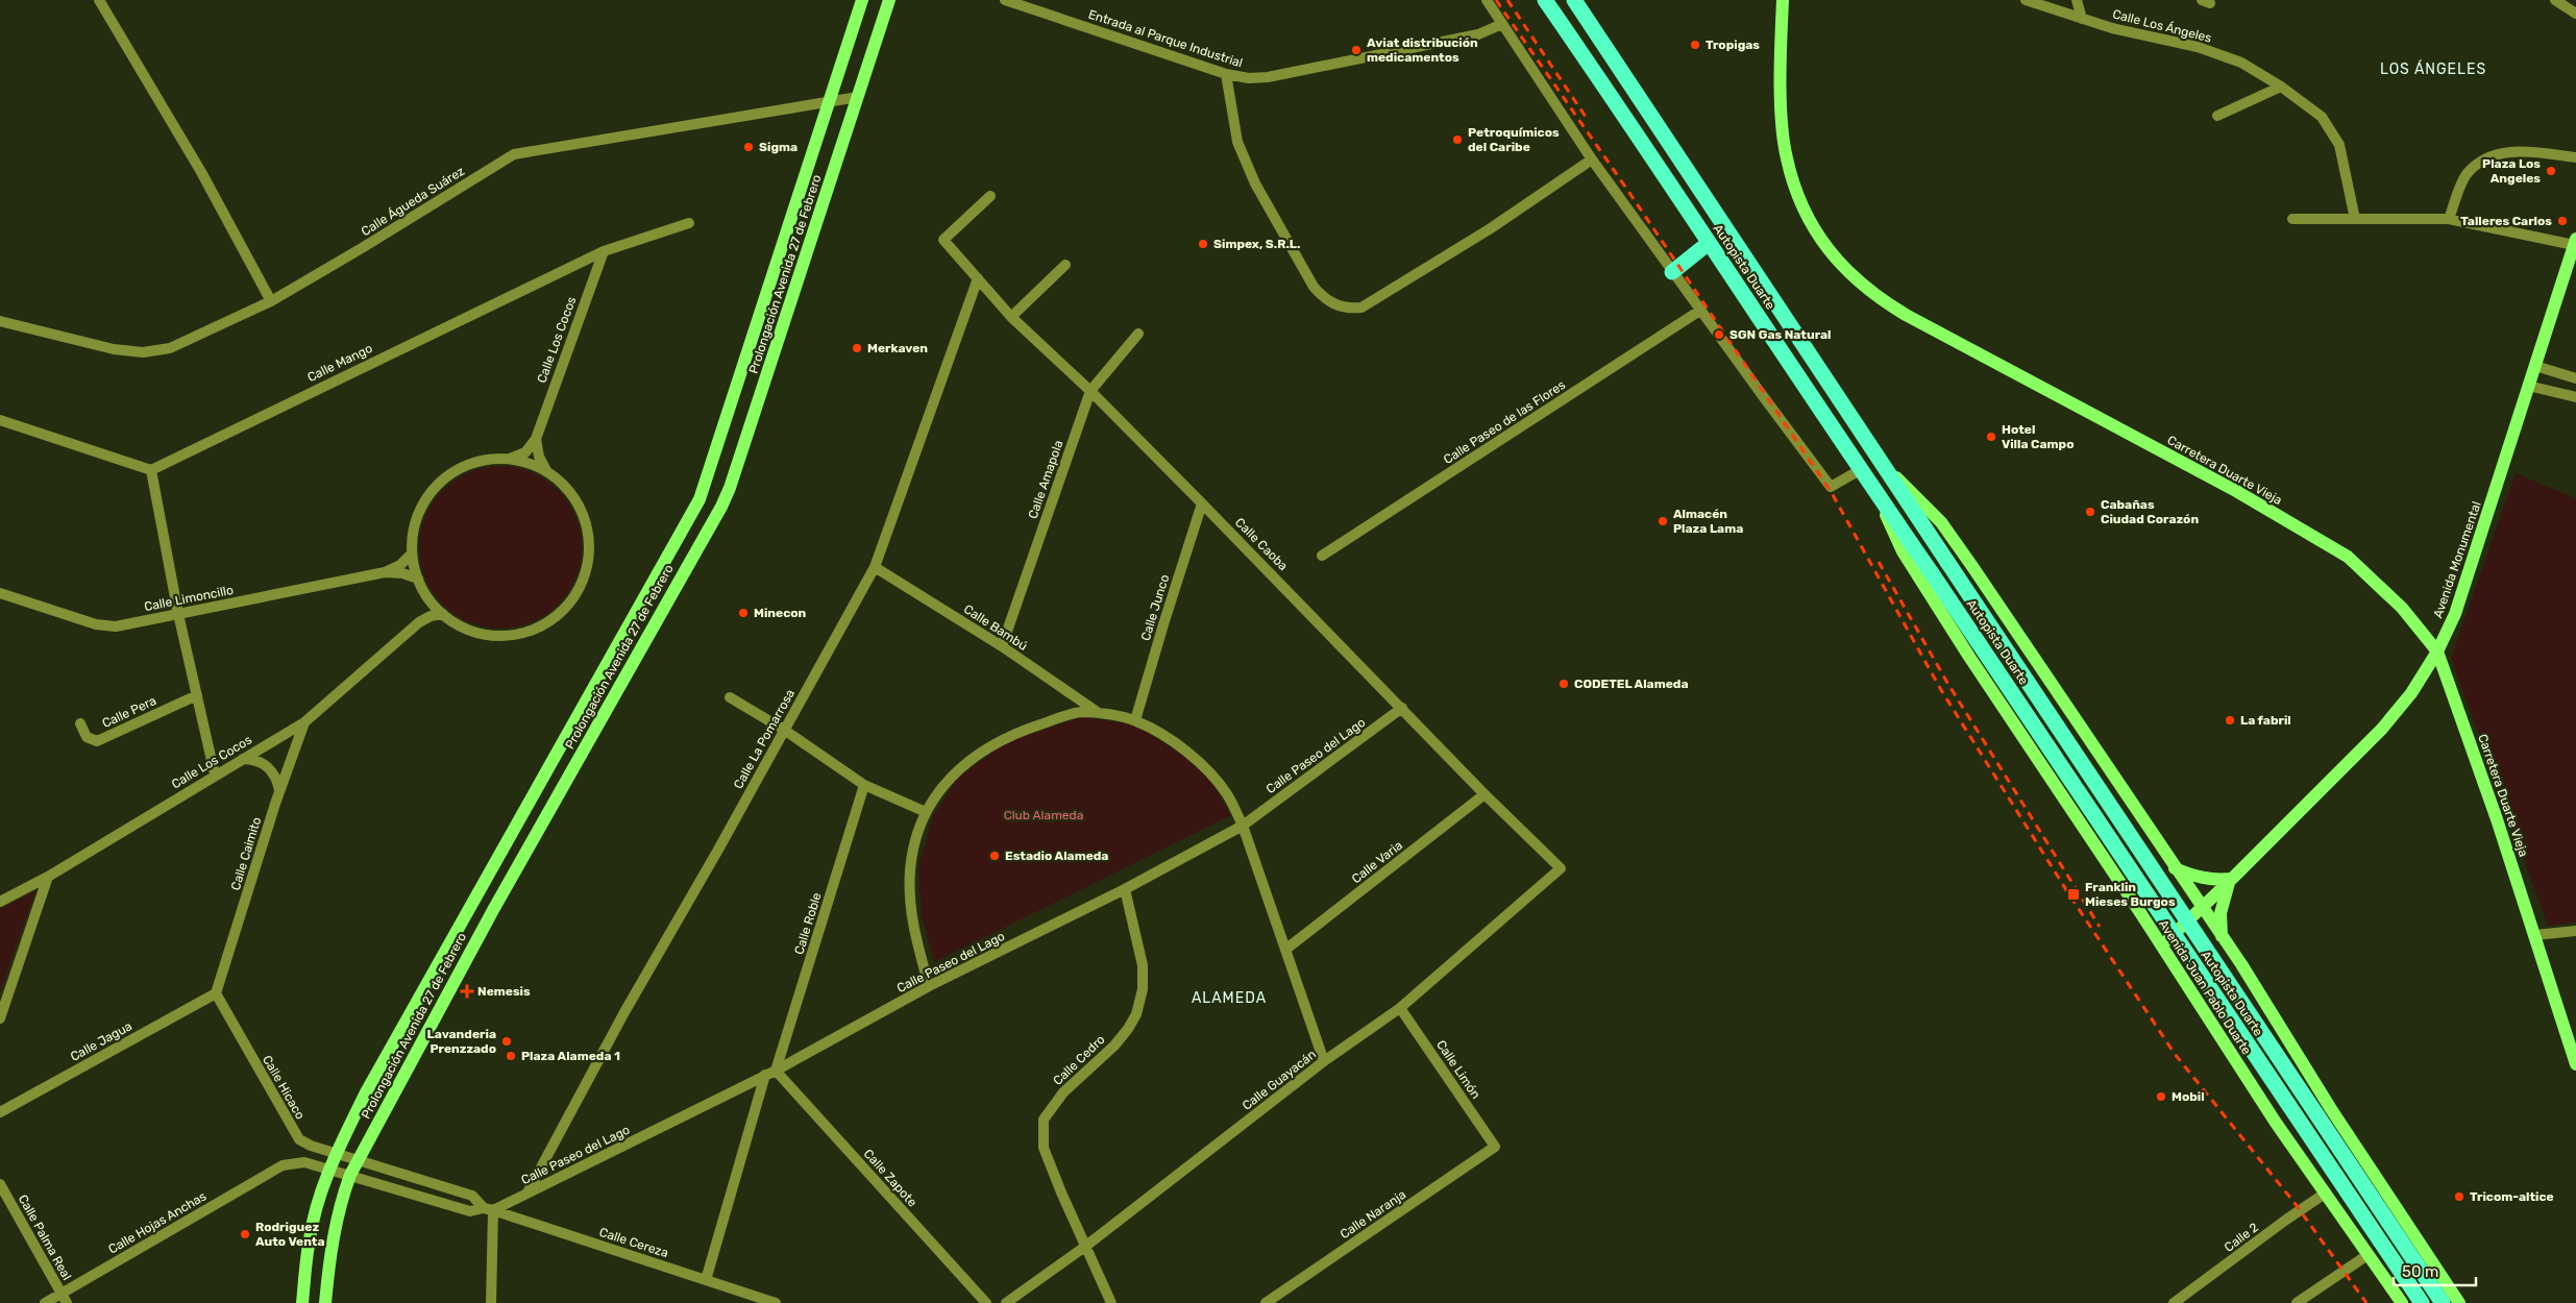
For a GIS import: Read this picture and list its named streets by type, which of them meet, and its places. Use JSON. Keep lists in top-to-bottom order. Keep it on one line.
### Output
{"streets":{"highway":["Autopista Duarte"],"main road":["Prolongación Avenida 27 de Febrero","Carretera Duarte Vieja","Avenida Monumental","Avenida Juan Pablo Duarte"],"street":["Calle Los Ángeles","Entrada al Parque Industrial","Calle Águeda Suárez","Calle Los Cocos","Calle Mango","Calle Paseo de las Flores","Calle Amapola","Calle Caoba","Calle Limoncillo","Calle Junco","Calle Bambú","Calle Pera","Calle La Pomarrosa","Calle Paseo del Lago","Calle Caimito","Calle Varia","Calle Roble","Calle Jagua","Calle Cedro","Calle Limón","Calle Guayacán","Calle Hicaco","Calle Zapote","Calle Naranja","Calle Hojas Anchas","Calle Palma Real","Calle 2","Calle Cereza"]},"crossings":[["Calle Águeda Suárez","Prolongación Avenida 27 de Febrero"],["Autopista Duarte","Avenida Monumental"],["Autopista Duarte","Avenida Juan Pablo Duarte"],["Prolongación Avenida 27 de Febrero","Calle Hicaco"],["Prolongación Avenida 27 de Febrero","Calle Cereza"],["Calle Los Cocos","Calle Mango"],["Calle Los Cocos","Calle Limoncillo"],["Calle Los Cocos","Calle Caimito"],["Carretera Duarte Vieja","Avenida Monumental"],["Calle Amapola","Calle Caoba"],["Calle Amapola","Calle Bambú"],["Calle Caoba","Calle Junco"],["Calle Caoba","Calle La Pomarrosa"],["Calle Caoba","Calle Paseo del Lago"],["Calle Caoba","Calle Varia"],["Calle Caoba","Calle Guayacán"],["Avenida Monumental","Avenida Juan Pablo Duarte"],["Calle Bambú","Calle La Pomarrosa"],["Calle La Pomarrosa","Calle Paseo del Lago"],["Calle Paseo del Lago","Calle Roble"],["Calle Paseo del Lago","Calle Cedro"],["Calle Paseo del Lago","Calle Zapote"],["Calle Paseo del Lago","Calle Cereza"],["Calle Caimito","Calle Jagua"],["Calle Caimito","Calle Hicaco"],["Calle Roble","Calle Zapote"],["Calle Roble","Calle Cereza"],["Avenida Juan Pablo Duarte","Calle 2"],["Calle Jagua","Calle Hicaco"],["Calle Cedro","Calle Guayacán"],["Calle Limón","Calle Guayacán"],["Calle Limón","Calle Naranja"],["Calle Hicaco","Calle Cereza"],["Calle Hojas Anchas","Calle Palma Real"],["Calle Hojas Anchas","Calle Cereza"]],"districts":["LOS ÁNGELES","ALAMEDA"],"parks":["Club Alameda"],"places":{"other":["Tropigas","Aviat distribución medicamentos","Petroquímicos del Caribe","Sigma","Plaza Los Angeles","Talleres Carlos","Simpex, S.R.L.","SGN Gas Natural","Merkaven","Hotel Villa Campo","Cabañas Ciudad Corazón","Almacén Plaza Lama","Minecon","CODETEL Alameda","La fabril","Estadio Alameda","Lavanderia Prenzzado","Plaza Alameda 1","Mobil","Tricom-altice","Rodriguez Auto Venta"],"transit":["Franklin Mieses Burgos"],"health":["Nemesis"]},"scale_bar":"50 m"}
